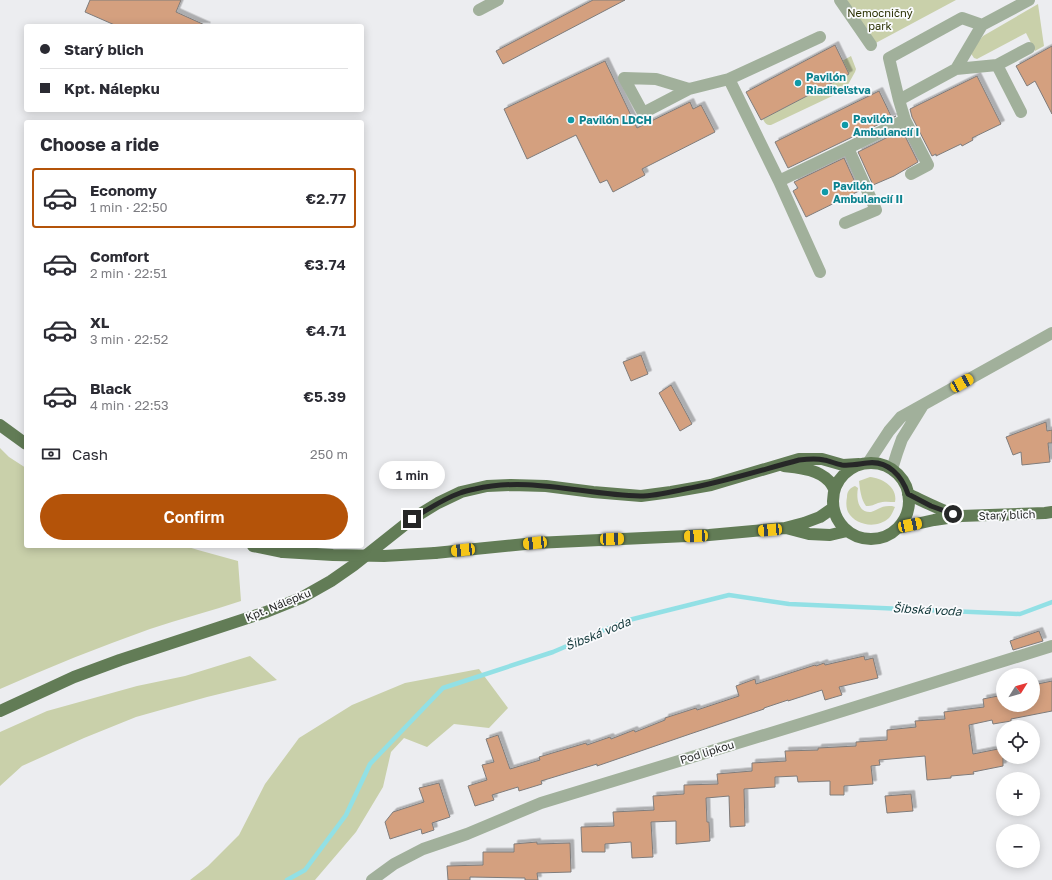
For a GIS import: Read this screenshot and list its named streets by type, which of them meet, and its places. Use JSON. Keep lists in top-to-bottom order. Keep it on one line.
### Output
{"streets":{"main road":["Starý blich","Kpt. Nálepku"],"street":["Pod lipkou"]},"crossings":[["Starý blich","Kpt. Nálepku"]],"water":["Šibská voda"],"parks":["Nemocničný park"],"places":["Pavilón Riaditeľstva","Pavilón LDCH","Pavilón Ambulancií I","Pavilón Ambulancií II"],"north":"top right","page":{"banner":["Starý blich","Kpt. Nálepku"],"heading":"Choose a ride","list":[{"name":"Economy","note":"1 min · 22:50","value":"€2.77"},{"name":"Comfort","note":"2 min · 22:51","value":"€3.74"},{"name":"XL","note":"3 min · 22:52","value":"€4.71"},{"name":"Black","note":"4 min · 22:53","value":"€5.39"}],"pay":["Cash","250 m"],"bubble":"1 min","buttons":"Confirm","map_buttons":["+","−"]}}
